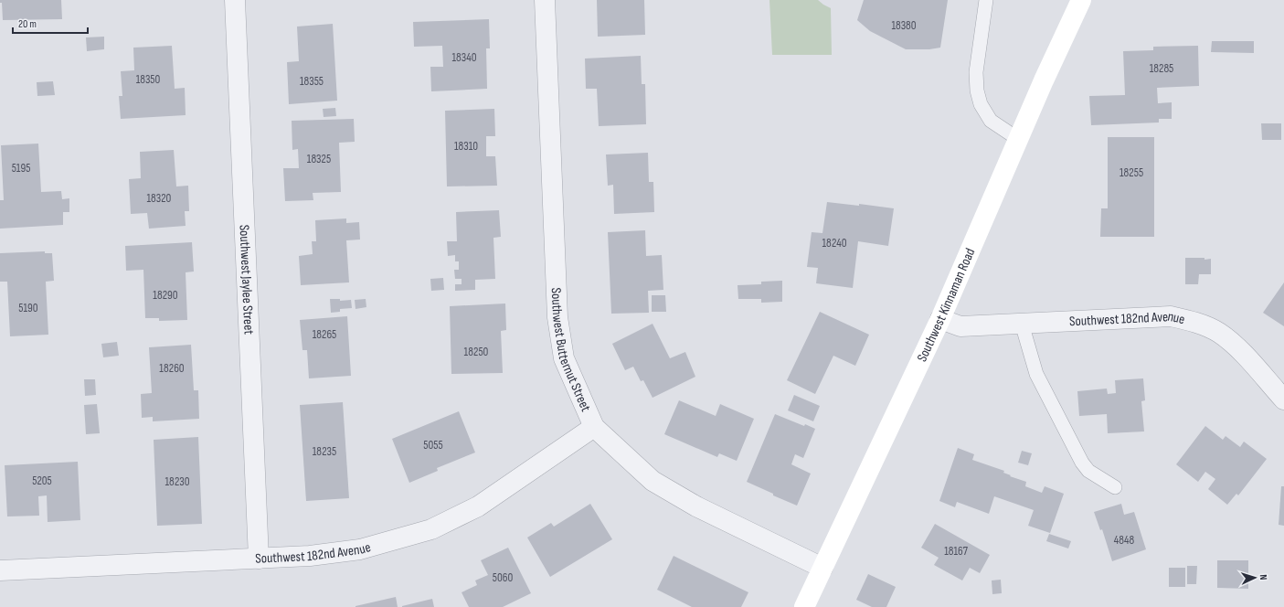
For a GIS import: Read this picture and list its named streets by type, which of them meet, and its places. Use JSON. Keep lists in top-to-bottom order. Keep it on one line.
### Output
{"streets":{"main road":["Southwest Kinnaman Road"],"street":["Southwest Jaylee Street","Southwest 182nd Avenue","Southwest Butternut Street"]},"crossings":[["Southwest Jaylee Street","Southwest 182nd Avenue"],["Southwest Kinnaman Road","Southwest 182nd Avenue"],["Southwest Kinnaman Road","Southwest Butternut Street"],["Southwest 182nd Avenue","Southwest Butternut Street"]],"house_numbers":["18380","18340","18285","18350","18355","18310","18325","5195","18255","18320","18240","18290","5190","18265","18250","18260","5055","18235","5205","18230","4848","18167","5060"],"scale_bar":"20 m","north":"right"}
